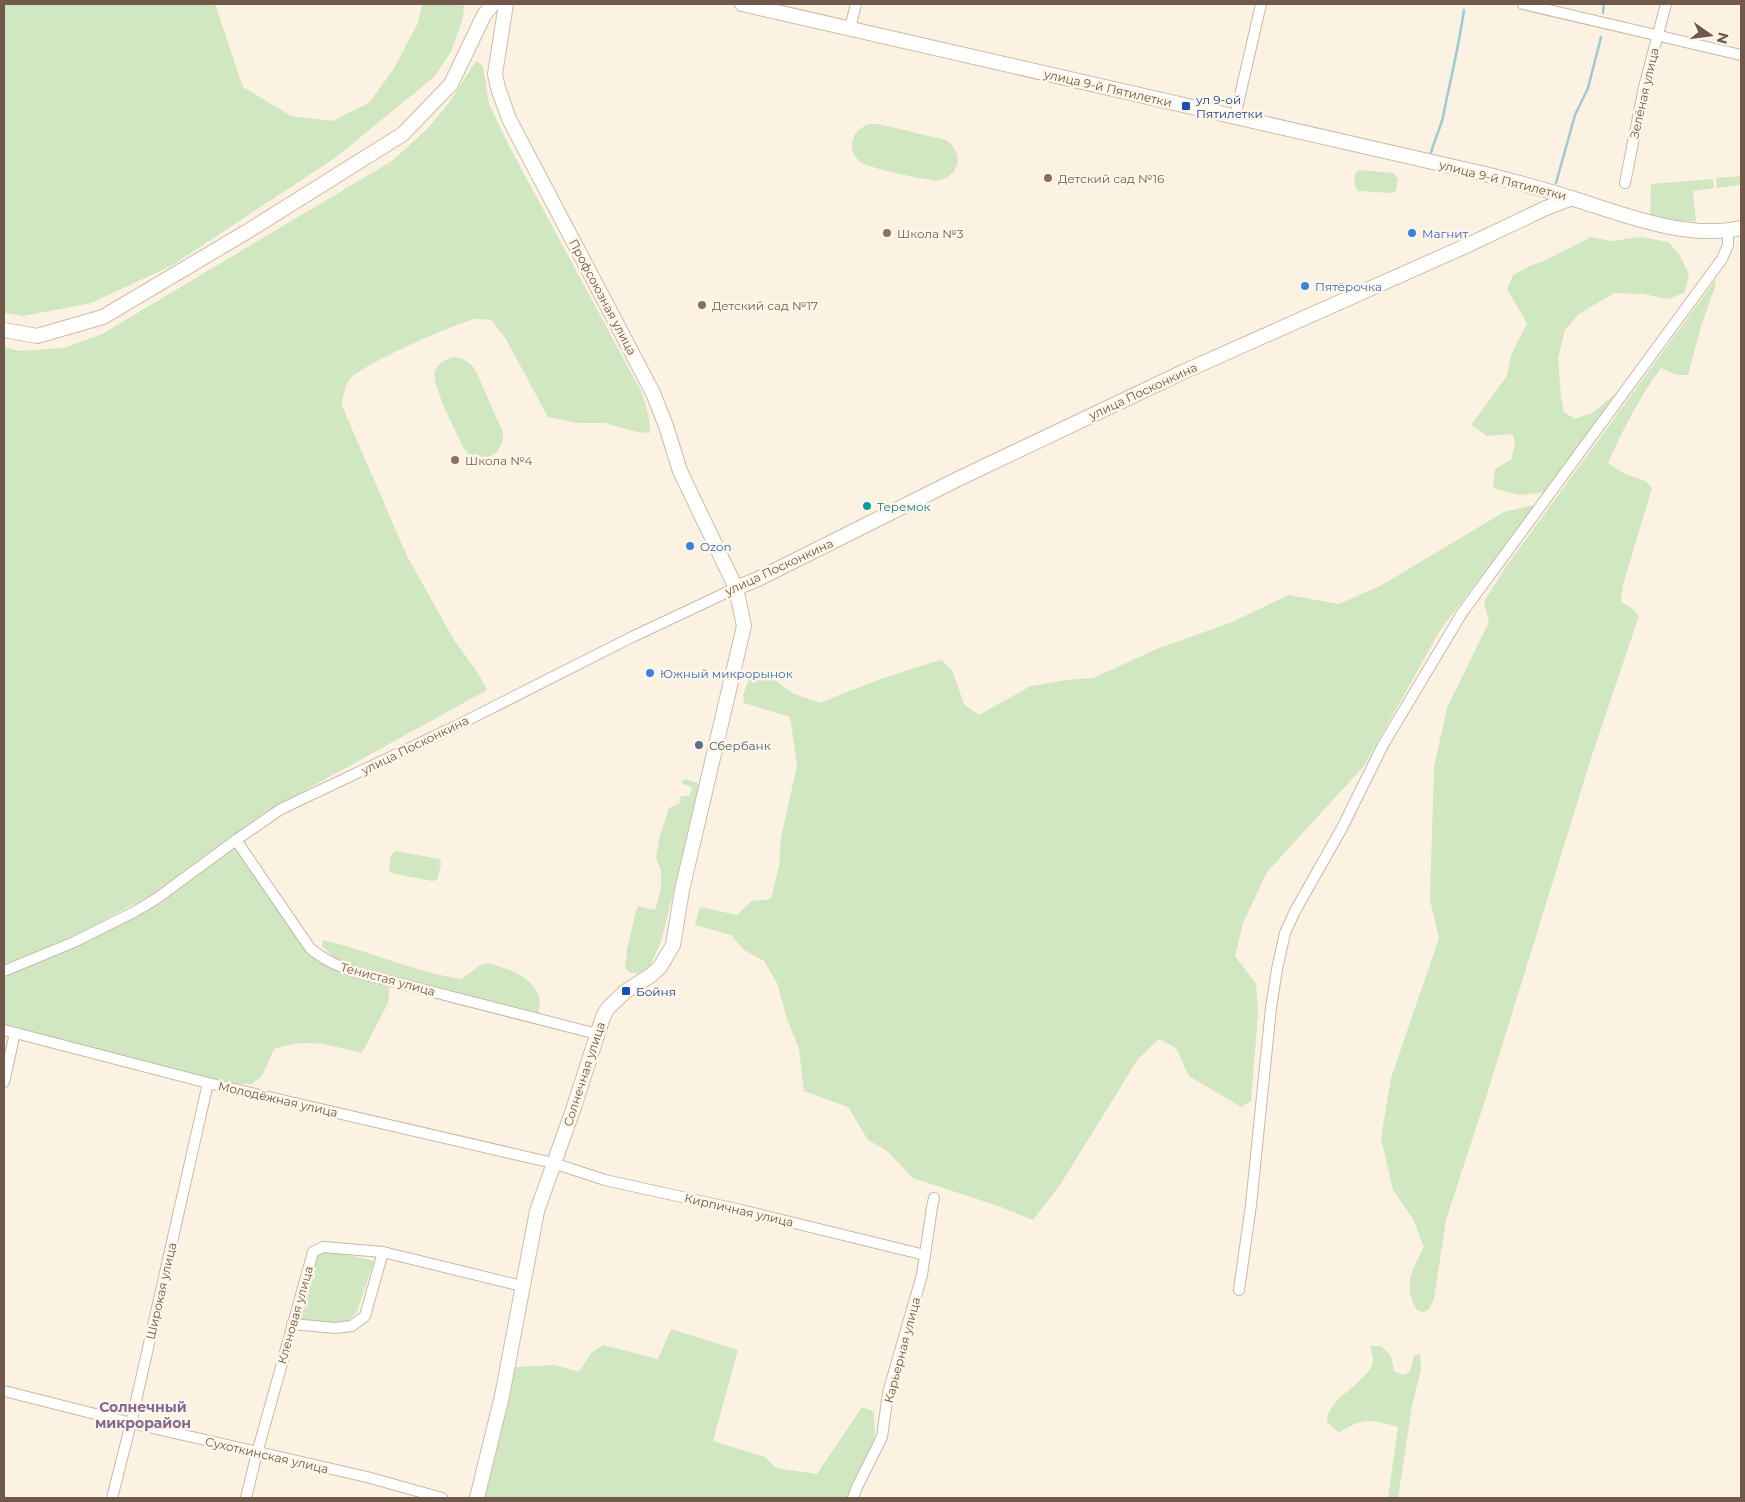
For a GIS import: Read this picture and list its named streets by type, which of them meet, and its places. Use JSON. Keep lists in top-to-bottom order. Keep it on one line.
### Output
{"streets":{"street":["улица 9-й Пятилетки","Зелёная улица","Профсоюзная улица","улица Посконкина","Тенистая улица","Солнечная улица","Молодёжная улица","Кирпичная улица","Широкая улица","Кленовая улица","Карьерная улица","Сухоткинская улица"]},"crossings":[["улица 9-й Пятилетки","улица Посконкина"],["Профсоюзная улица","улица Посконкина"],["Профсоюзная улица","Солнечная улица"],["улица Посконкина","Тенистая улица"],["улица Посконкина","Солнечная улица"],["Тенистая улица","Солнечная улица"],["Солнечная улица","Молодёжная улица"],["Солнечная улица","Кирпичная улица"],["Солнечная улица","Кленовая улица"],["Молодёжная улица","Кирпичная улица"],["Молодёжная улица","Широкая улица"],["Кирпичная улица","Карьерная улица"],["Широкая улица","Сухоткинская улица"],["Кленовая улица","Сухоткинская улица"]],"districts":["Солнечный микрорайон"],"places":{"transit":["ул 9-ой Пятилетки","Бойня"],"other":["Детский сад №16","Школа №3","Магнит","Пятёрочка","Детский сад №17","Школа №4","Теремок","Ozon","Южный микрорынок","Сбербанк"]},"north":"right"}
